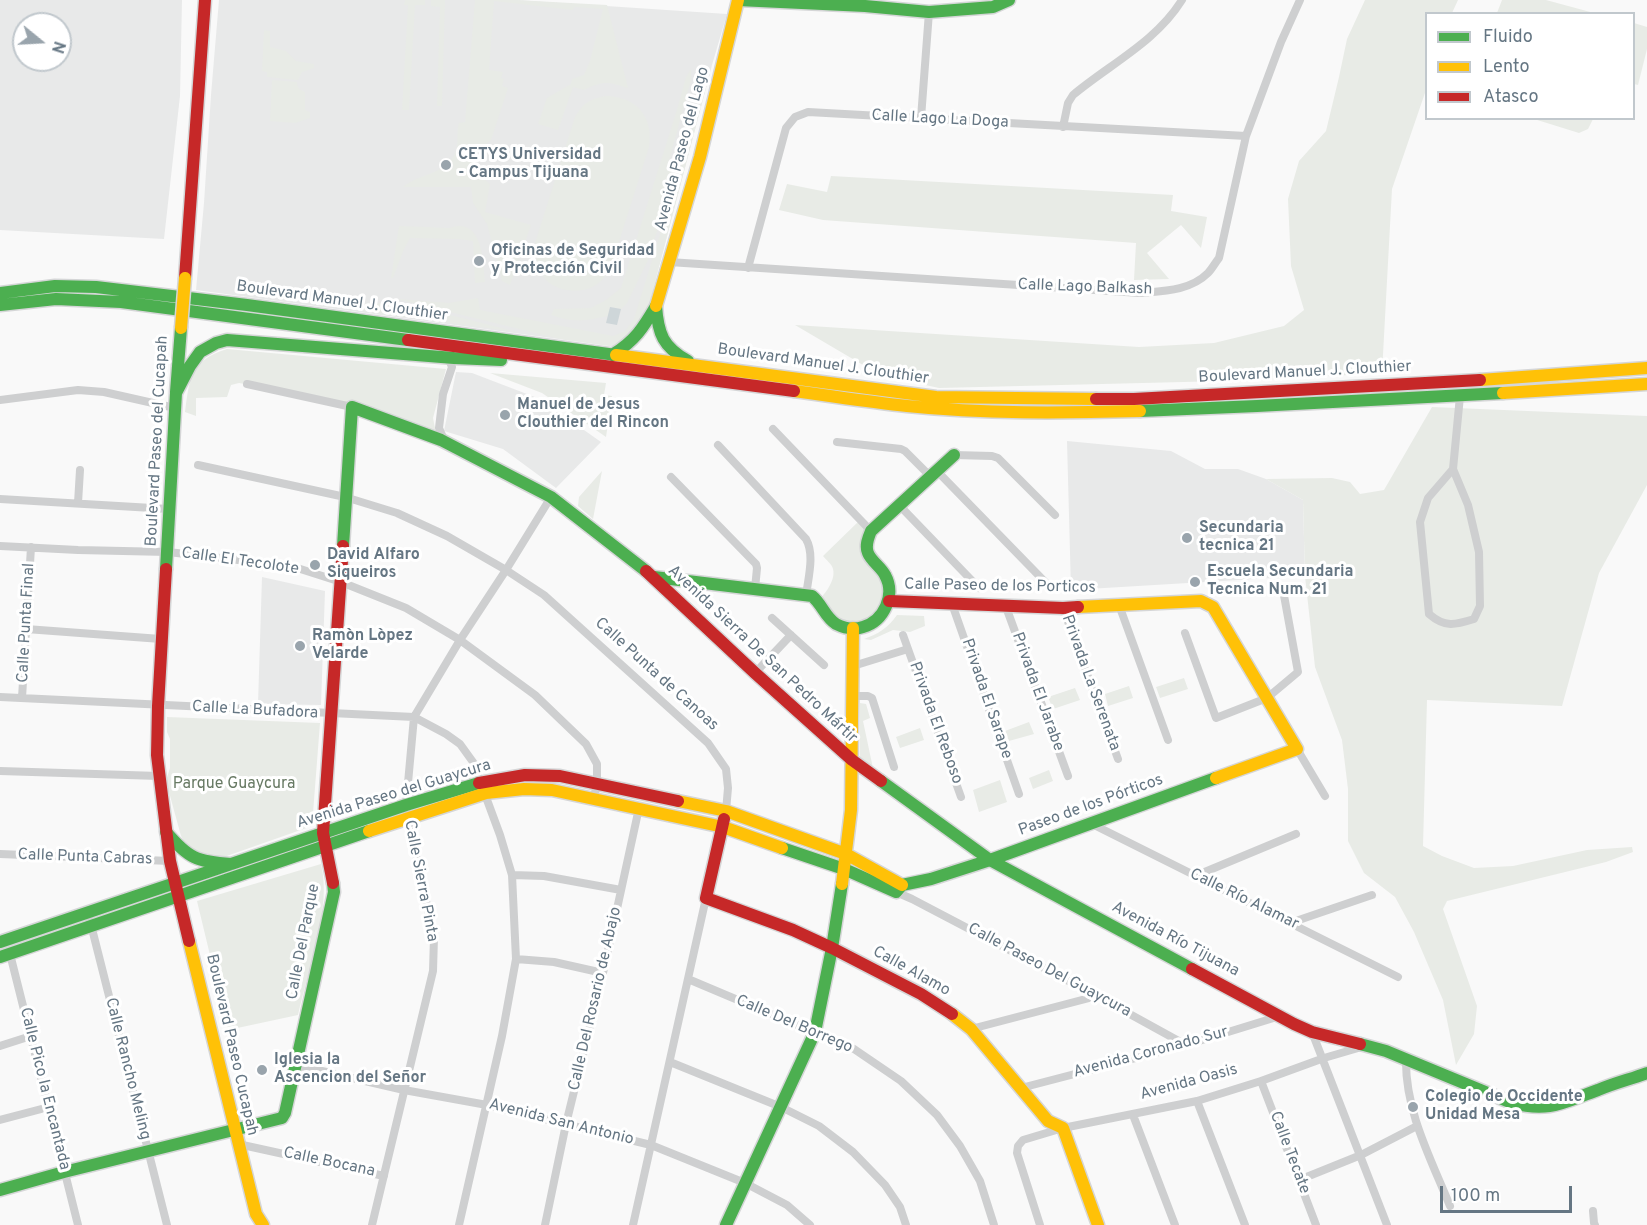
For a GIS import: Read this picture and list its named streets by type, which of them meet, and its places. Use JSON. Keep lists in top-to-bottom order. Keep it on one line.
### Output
{"streets":{"main road":["Avenida Paseo del Lago","Boulevard Manuel J. Clouthier","Boulevard Paseo del Cucapah","Calle Paseo de los Porticos","Avenida Sierra De San Pedro Mártir","Calle Punta de Canoas","Avenida Paseo del Guaycura","Paseo de los Pórticos","Avenida Río Tijuana","Calle Del Parque","Calle Alamo","Boulevard Paseo Cucapah"],"street":["Calle Lago La Doga","Calle Lago Balkash","Calle El Tecolote","Calle Punta Final","Privada La Serenata","Privada El Jarabe","Privada El Sarape","Calle La Bufadora","Privada El Reboso","Calle Punta Cabras","Calle Sierra Pinta","Calle Río Alamar","Calle Paseo Del Guaycura","Calle Del Rosario de Abajo","Calle Del Borrego","Avenida Coronado Sur","Calle Rancho Meling","Avenida Oasis","Calle Pico la Encantada","Avenida San Antonio","Calle Tecate","Calle Bocana"]},"crossings":[["Calle Lago La Doga","Calle Lago Balkash"],["Avenida Paseo del Lago","Calle Lago Balkash"],["Boulevard Paseo del Cucapah","Calle El Tecolote"],["Boulevard Paseo del Cucapah","Calle La Bufadora"],["Boulevard Paseo del Cucapah","Avenida Paseo del Guaycura"],["Boulevard Paseo del Cucapah","Calle Punta Cabras"],["Boulevard Paseo del Cucapah","Boulevard Paseo Cucapah"],["Calle El Tecolote","Calle Punta Final"],["Calle El Tecolote","Avenida Paseo del Guaycura"],["Calle El Tecolote","Calle Sierra Pinta"],["Calle El Tecolote","Calle Del Parque"],["Calle Paseo de los Porticos","Privada La Serenata"],["Calle Paseo de los Porticos","Privada El Jarabe"],["Calle Paseo de los Porticos","Privada El Sarape"],["Calle Paseo de los Porticos","Paseo de los Pórticos"],["Calle Punta Final","Calle La Bufadora"],["Avenida Sierra De San Pedro Mártir","Avenida Paseo del Guaycura"],["Avenida Sierra De San Pedro Mártir","Calle Sierra Pinta"],["Avenida Sierra De San Pedro Mártir","Avenida Río Tijuana"],["Avenida Sierra De San Pedro Mártir","Calle Del Parque"],["Avenida Sierra De San Pedro Mártir","Calle Alamo"],["Avenida Sierra De San Pedro Mártir","Calle Del Borrego"],["Avenida Sierra De San Pedro Mártir","Avenida San Antonio"],["Calle Punta de Canoas","Avenida Paseo del Guaycura"],["Calle Punta de Canoas","Calle Sierra Pinta"],["Calle Punta de Canoas","Calle Del Parque"],["Calle Punta de Canoas","Calle Alamo"],["Calle Punta de Canoas","Calle Del Borrego"],["Calle Punta de Canoas","Avenida San Antonio"],["Calle La Bufadora","Avenida Paseo del Guaycura"],["Calle La Bufadora","Calle Sierra Pinta"],["Calle La Bufadora","Calle Del Parque"],["Calle La Bufadora","Avenida San Antonio"],["Avenida Paseo del Guaycura","Paseo de los Pórticos"],["Avenida Paseo del Guaycura","Calle Sierra Pinta"],["Avenida Paseo del Guaycura","Calle Del Parque"],["Avenida Paseo del Guaycura","Calle Paseo Del Guaycura"],["Avenida Paseo del Guaycura","Calle Del Rosario de Abajo"],["Avenida Paseo del Guaycura","Boulevard Paseo Cucapah"],["Avenida Paseo del Guaycura","Calle Rancho Meling"],["Avenida Paseo del Guaycura","Calle Pico la Encantada"],["Paseo de los Pórticos","Calle Río Alamar"],["Paseo de los Pórticos","Avenida Río Tijuana"],["Paseo de los Pórticos","Calle Paseo Del Guaycura"],["Calle Sierra Pinta","Avenida San Antonio"],["Calle Sierra Pinta","Calle Bocana"],["Avenida Río Tijuana","Avenida Coronado Sur"],["Calle Del Parque","Boulevard Paseo Cucapah"],["Calle Del Parque","Calle Rancho Meling"],["Calle Del Parque","Calle Pico la Encantada"],["Calle Del Parque","Avenida San Antonio"],["Calle Paseo Del Guaycura","Avenida Coronado Sur"],["Calle Alamo","Avenida Coronado Sur"],["Calle Alamo","Avenida Oasis"],["Calle Del Rosario de Abajo","Avenida San Antonio"],["Boulevard Paseo Cucapah","Calle Bocana"],["Avenida Oasis","Calle Tecate"]],"parks":["Parque Guaycura"],"places":["CETYS Universidad - Campus Tijuana","Oficinas de Seguridad y Protección Civil","Manuel de Jesus Clouthier del Rincon","Secundaria tecnica 21","David Alfaro Siqueiros","Escuela Secundaria Tecnica Num. 21","Ramòn Lòpez Velarde","Iglesia la Ascencion del Señor","Colegio de Occidente Unidad Mesa"],"legend":["Fluido","Lento","Atasco"],"scale_bar":"100 m","north":"right"}
